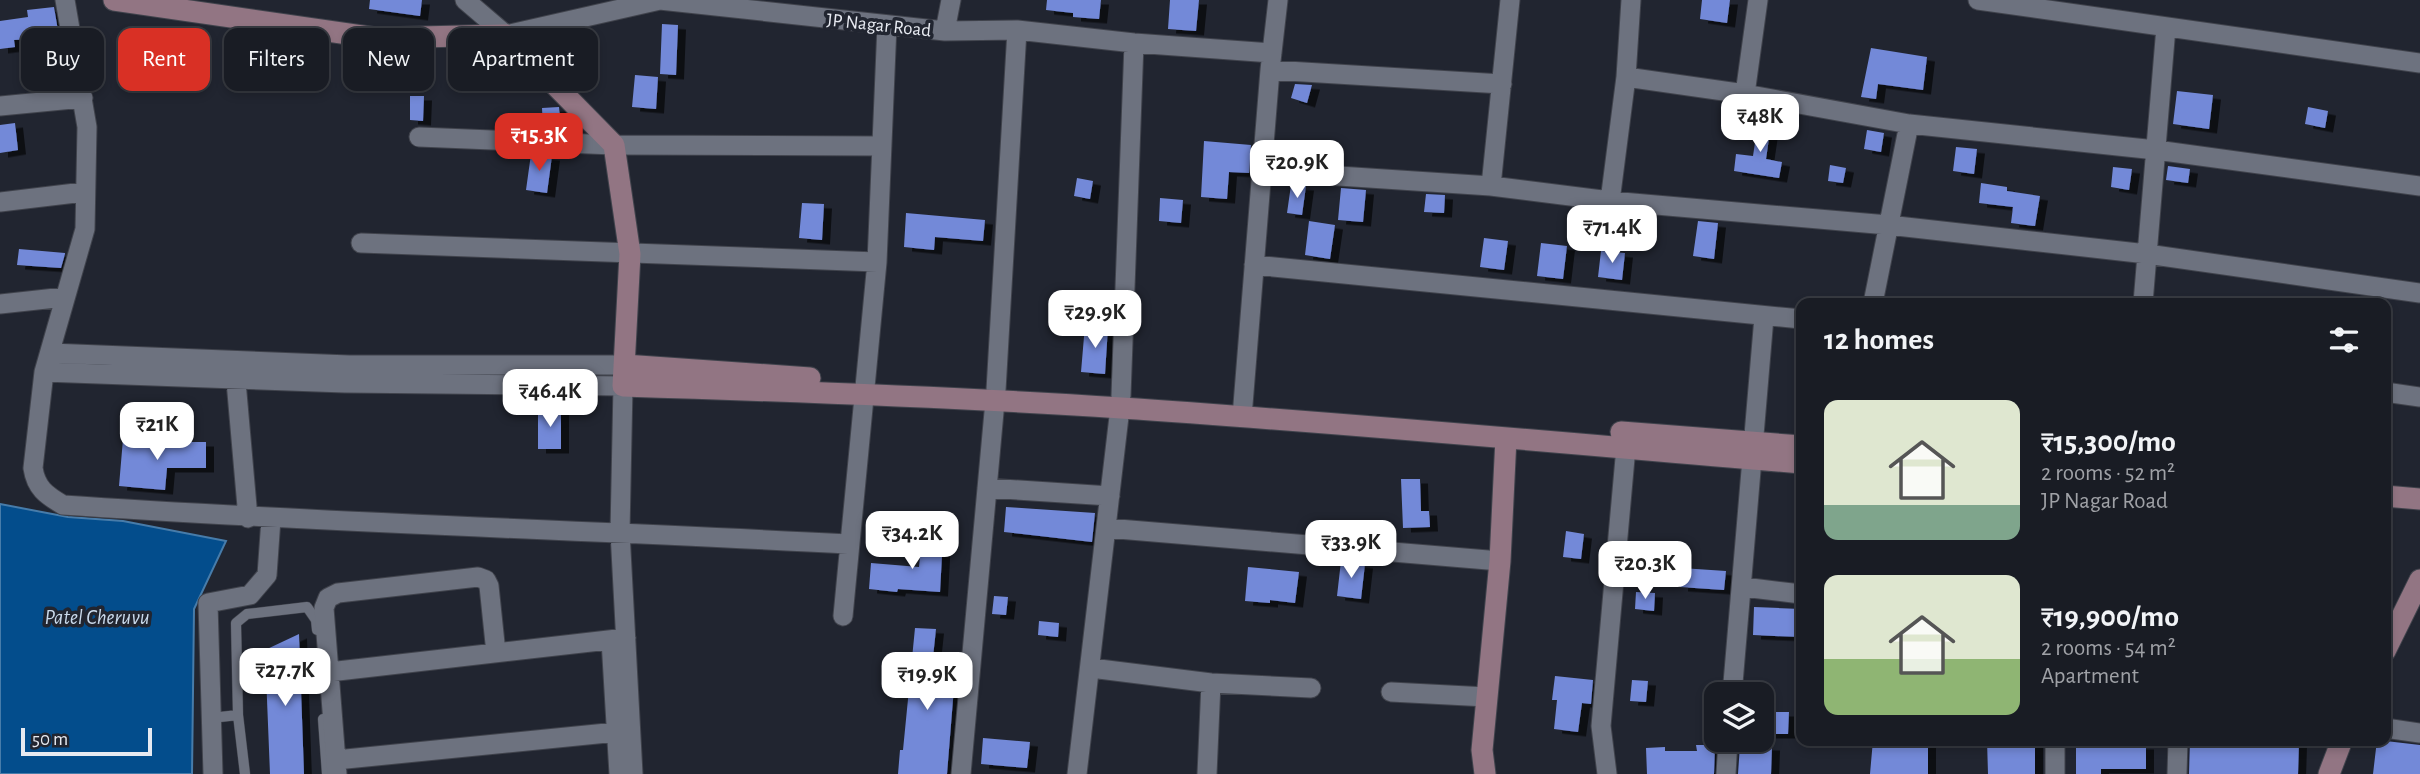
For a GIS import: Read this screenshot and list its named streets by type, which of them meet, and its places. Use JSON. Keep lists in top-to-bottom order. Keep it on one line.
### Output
{"streets":{"street":["JP Nagar Road"]},"water":["Patel Cheruvu"],"scale_bar":"50 m","page":{"chip":["Buy","Rent","Filters","New","Apartment"],"price":["₹48K","₹15.3K","₹20.9K","₹71.4K","₹29.9K","₹46.4K","₹21K","₹34.2K","₹33.9K","₹20.3K","₹27.7K","₹19.9K"],"heading":"12 homes","list":[{"name":"₹15,300/mo","note":"2 rooms · 52 m² · JP Nagar Road"},{"name":"₹19,900/mo","note":"2 rooms · 54 m² · Apartment"}],"scale":"50 m"}}
